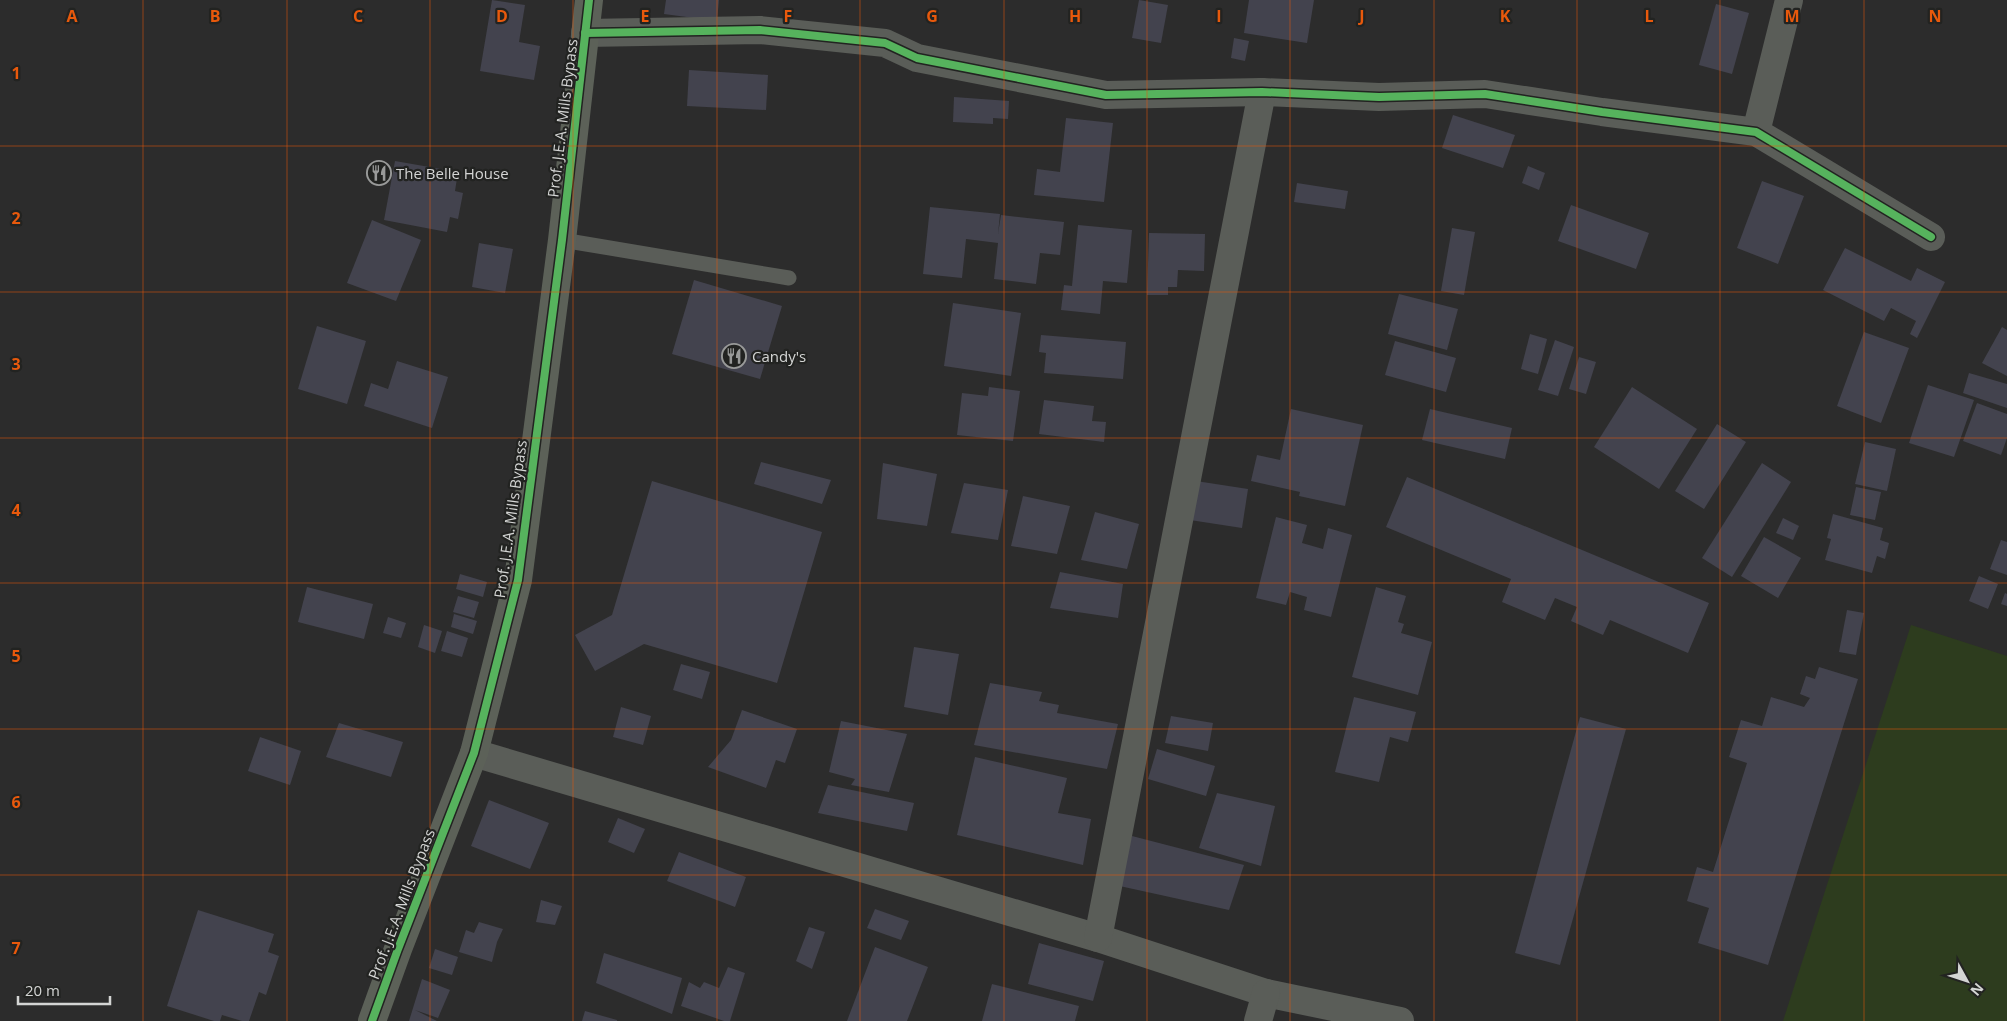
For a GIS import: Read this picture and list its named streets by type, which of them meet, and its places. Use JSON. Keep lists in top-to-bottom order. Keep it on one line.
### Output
{"streets":{"street":["Prof. J.E.A. Mills Bypass"]},"places":{"restaurant":["The Belle House","Candy's"]},"scale_bar":"20 m","north":"bottom right","grid":{"columns":["A","B","C","D","E","F","G","H","I","J","K","L","M","N"],"rows":["1","2","3","4","5","6","7"]}}
